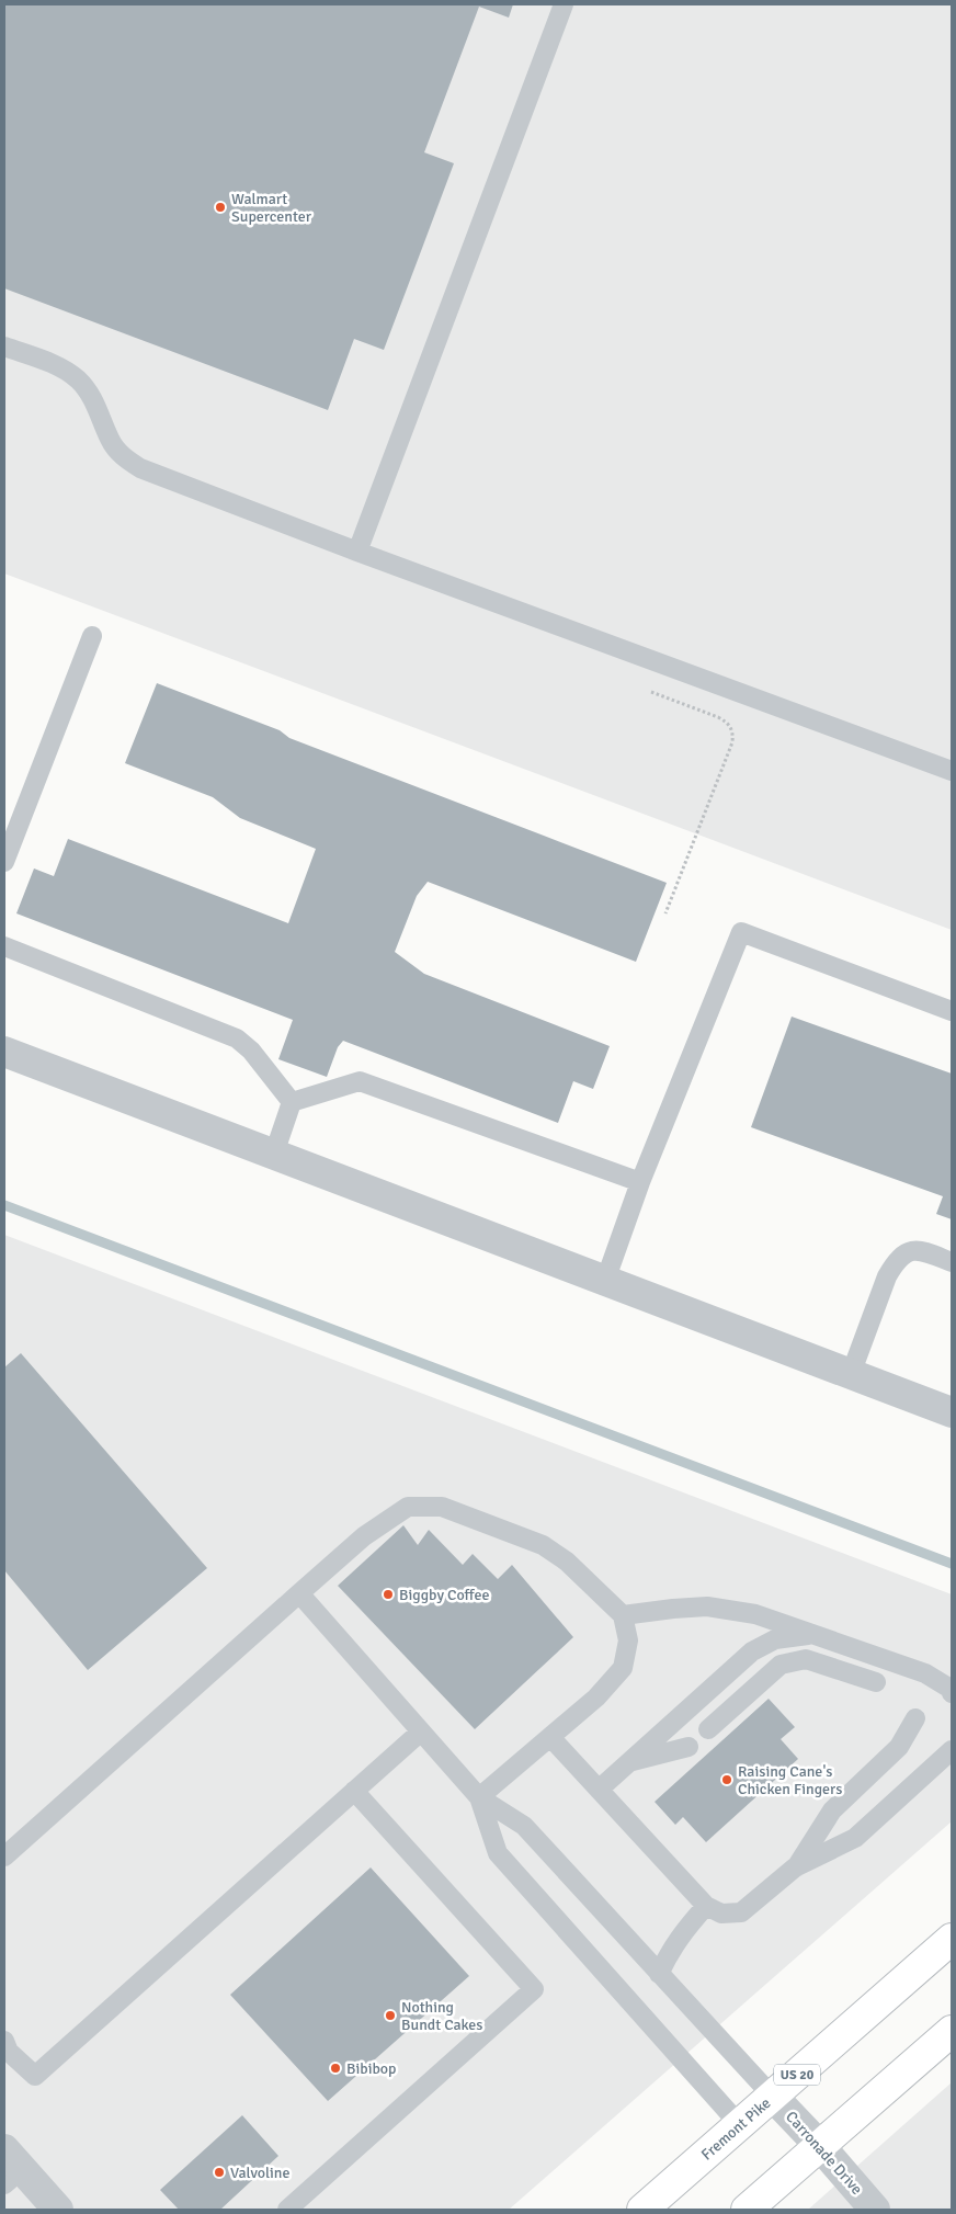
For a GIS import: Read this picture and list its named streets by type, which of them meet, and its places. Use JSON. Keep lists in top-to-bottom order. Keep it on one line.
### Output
{"streets":{"highway":["US 20","Fremont Pike"],"street":["Carronade Drive"]},"crossings":[["Fremont Pike","Carronade Drive"]],"places":["Walmart Supercenter","Biggby Coffee","Raising Cane's Chicken Fingers","Nothing Bundt Cakes","Bibibop","Valvoline"]}
